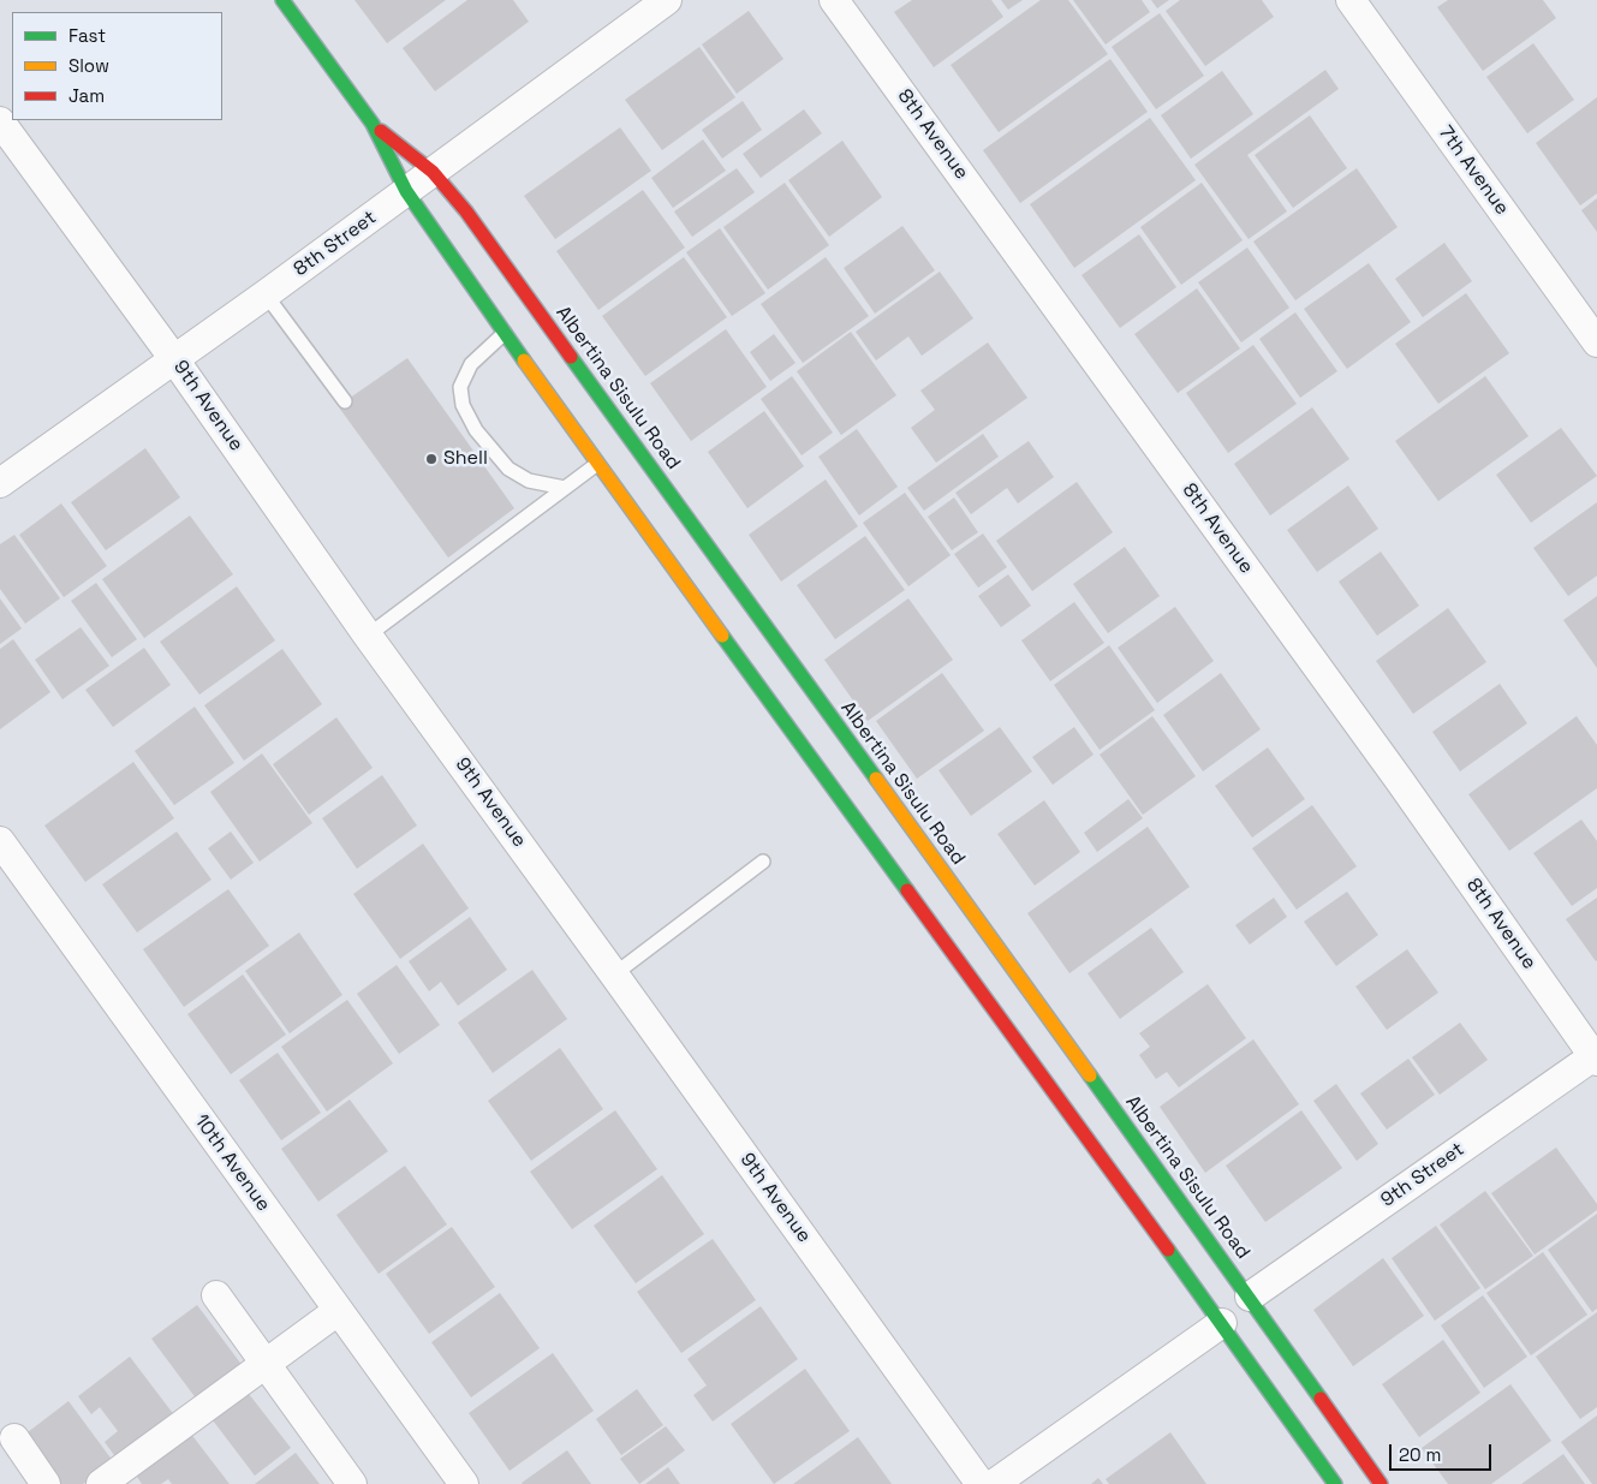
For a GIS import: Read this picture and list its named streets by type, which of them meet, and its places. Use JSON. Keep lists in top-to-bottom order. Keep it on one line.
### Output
{"streets":{"main road":["Albertina Sisulu Road"],"street":["8th Avenue","7th Avenue","8th Street","9th Avenue","10th Avenue","9th Street"]},"crossings":[["8th Avenue","9th Street"],["8th Street","Albertina Sisulu Road"],["8th Street","9th Avenue"],["Albertina Sisulu Road","9th Street"]],"places":["Shell"],"legend":["Fast","Slow","Jam"],"scale_bar":"20 m"}
